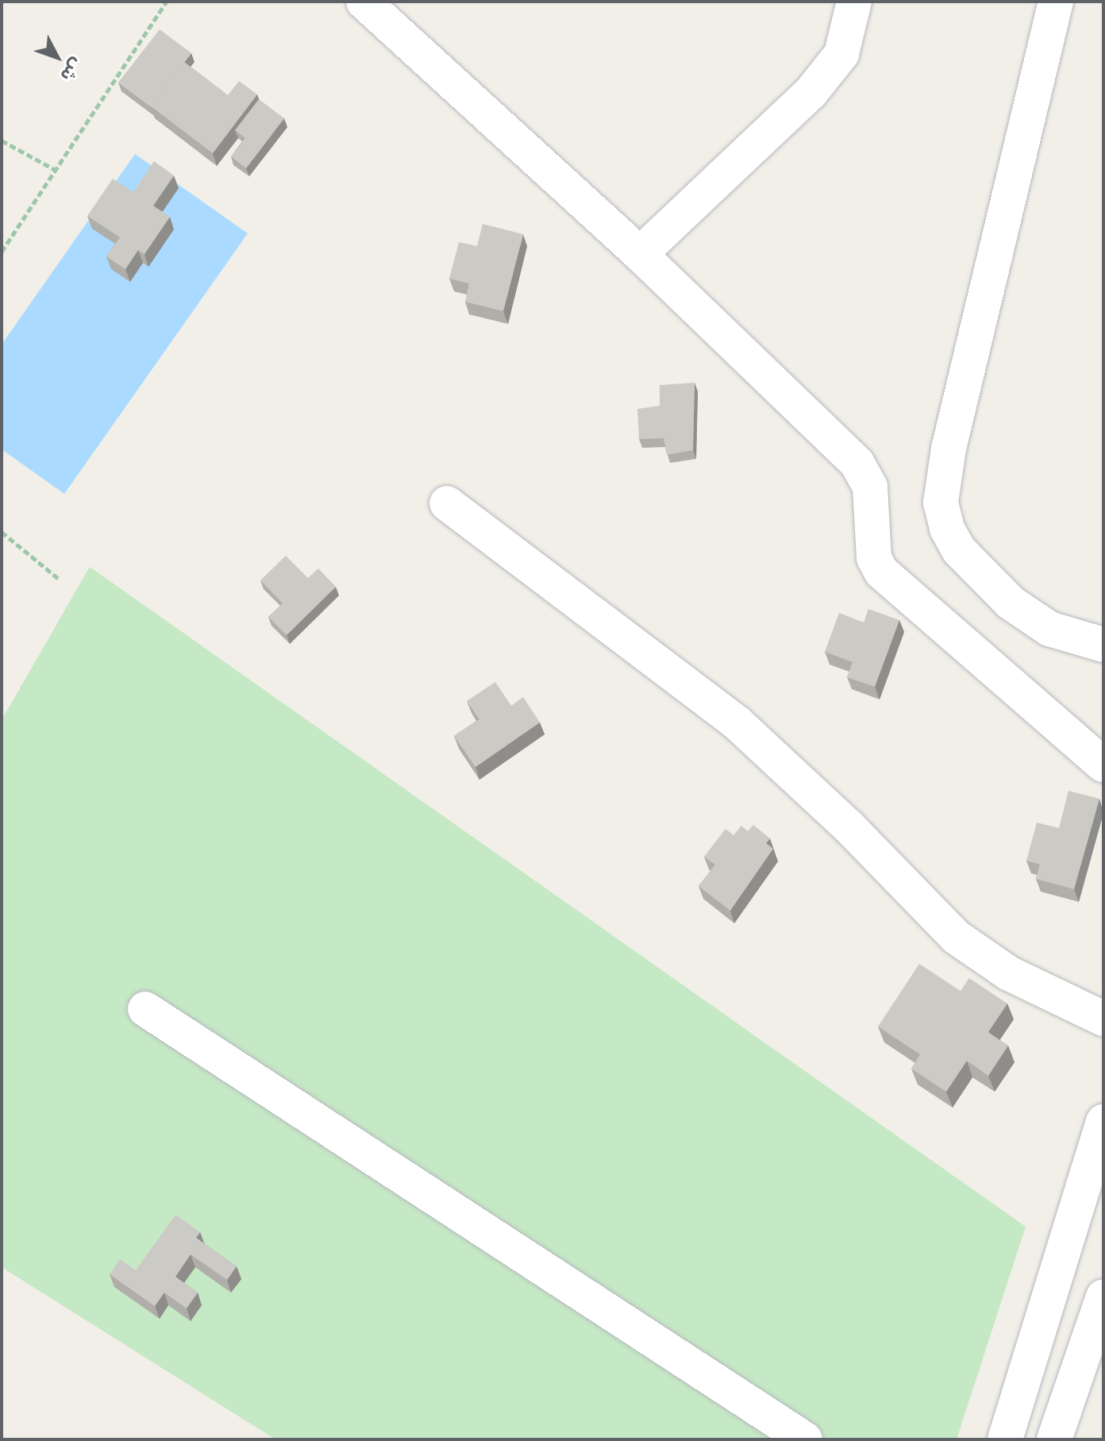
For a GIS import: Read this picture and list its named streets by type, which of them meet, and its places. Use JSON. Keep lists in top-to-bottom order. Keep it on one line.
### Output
{"north":"bottom right"}
